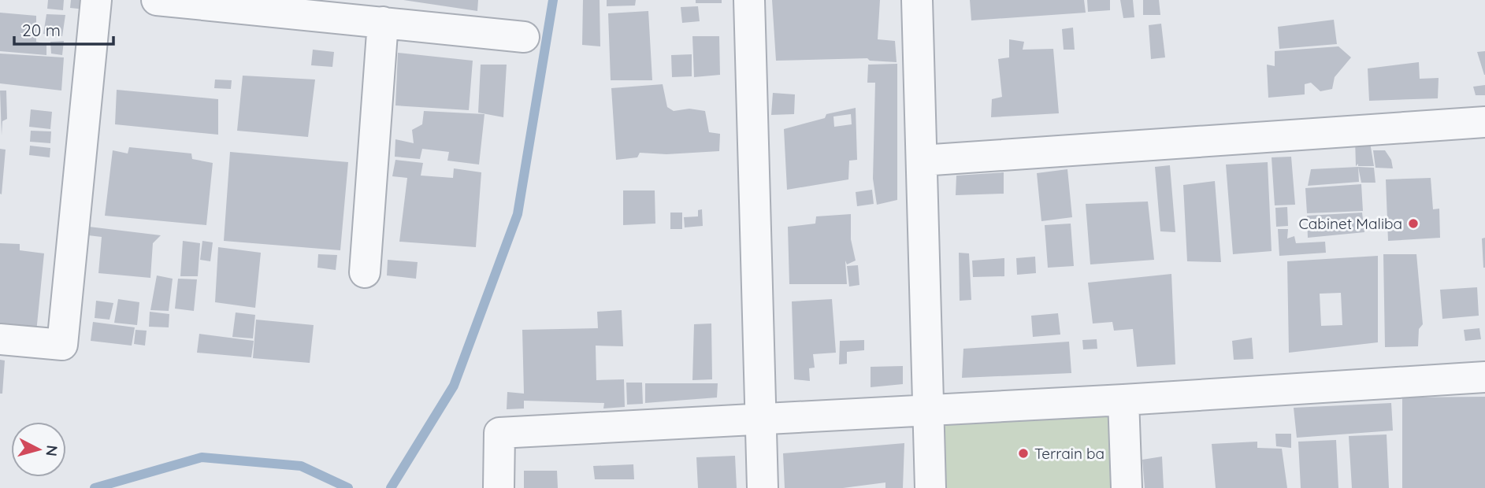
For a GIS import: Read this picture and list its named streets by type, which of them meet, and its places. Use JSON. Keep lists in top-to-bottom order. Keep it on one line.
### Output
{"places":["Cabinet Maliba","Terrain ba"],"scale_bar":"20 m","north":"right"}
